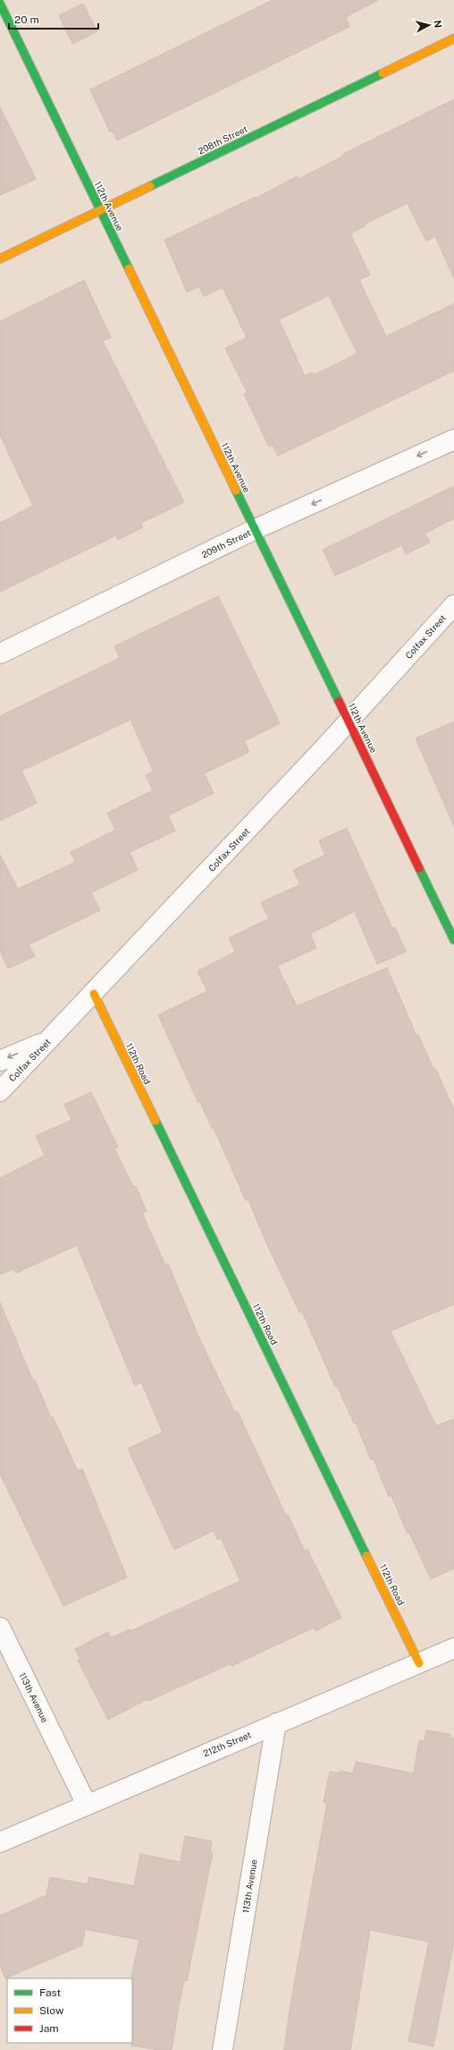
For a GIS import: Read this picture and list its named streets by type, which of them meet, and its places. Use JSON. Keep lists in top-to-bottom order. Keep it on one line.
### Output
{"streets":{"street":["208th Street","112th Avenue","209th Street","Colfax Street","112th Road","113th Avenue","212th Street"]},"crossings":[["208th Street","112th Avenue"],["112th Avenue","209th Street"],["112th Avenue","Colfax Street"],["Colfax Street","112th Road"],["112th Road","212th Street"],["113th Avenue","212th Street"]],"one_way":["209th Street"],"legend":["Fast","Slow","Jam"],"scale_bar":"20 m","north":"right"}
